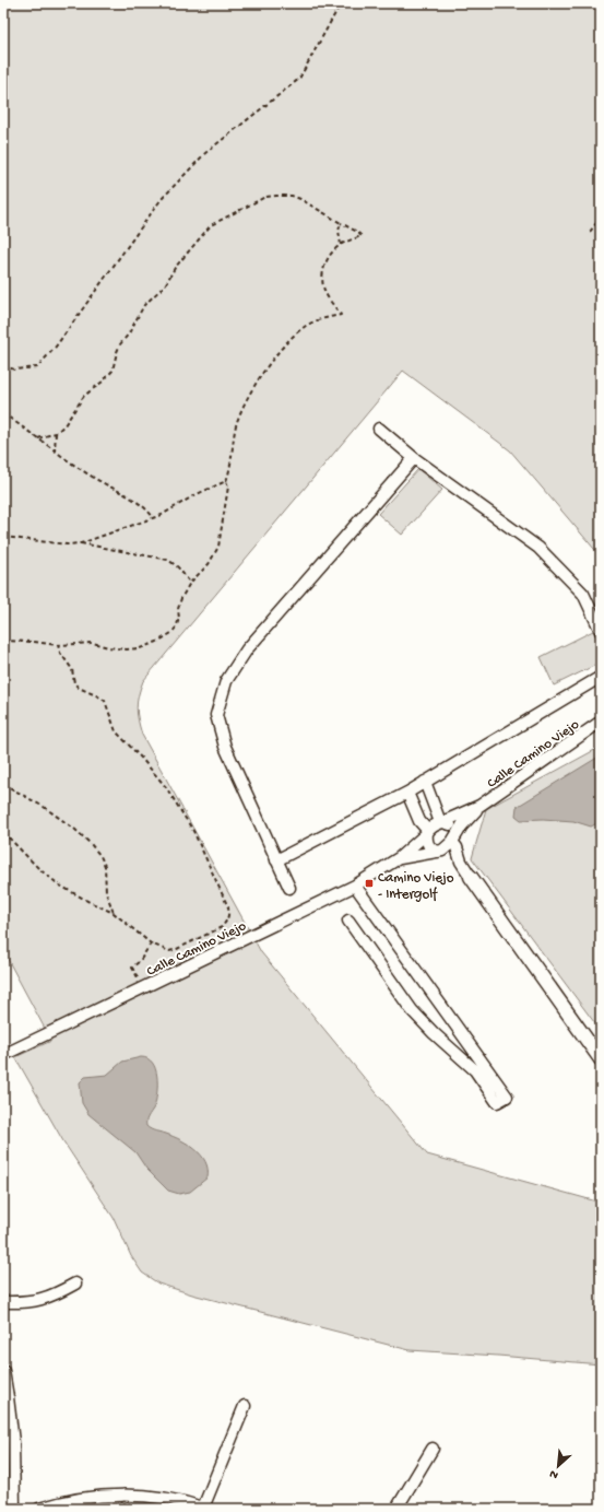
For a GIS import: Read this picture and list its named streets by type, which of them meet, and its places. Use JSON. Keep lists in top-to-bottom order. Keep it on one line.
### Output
{"streets":{"street":["Calle Camino Viejo"]},"places":{"transit":["Camino Viejo - Intergolf"]},"north":"bottom left"}
